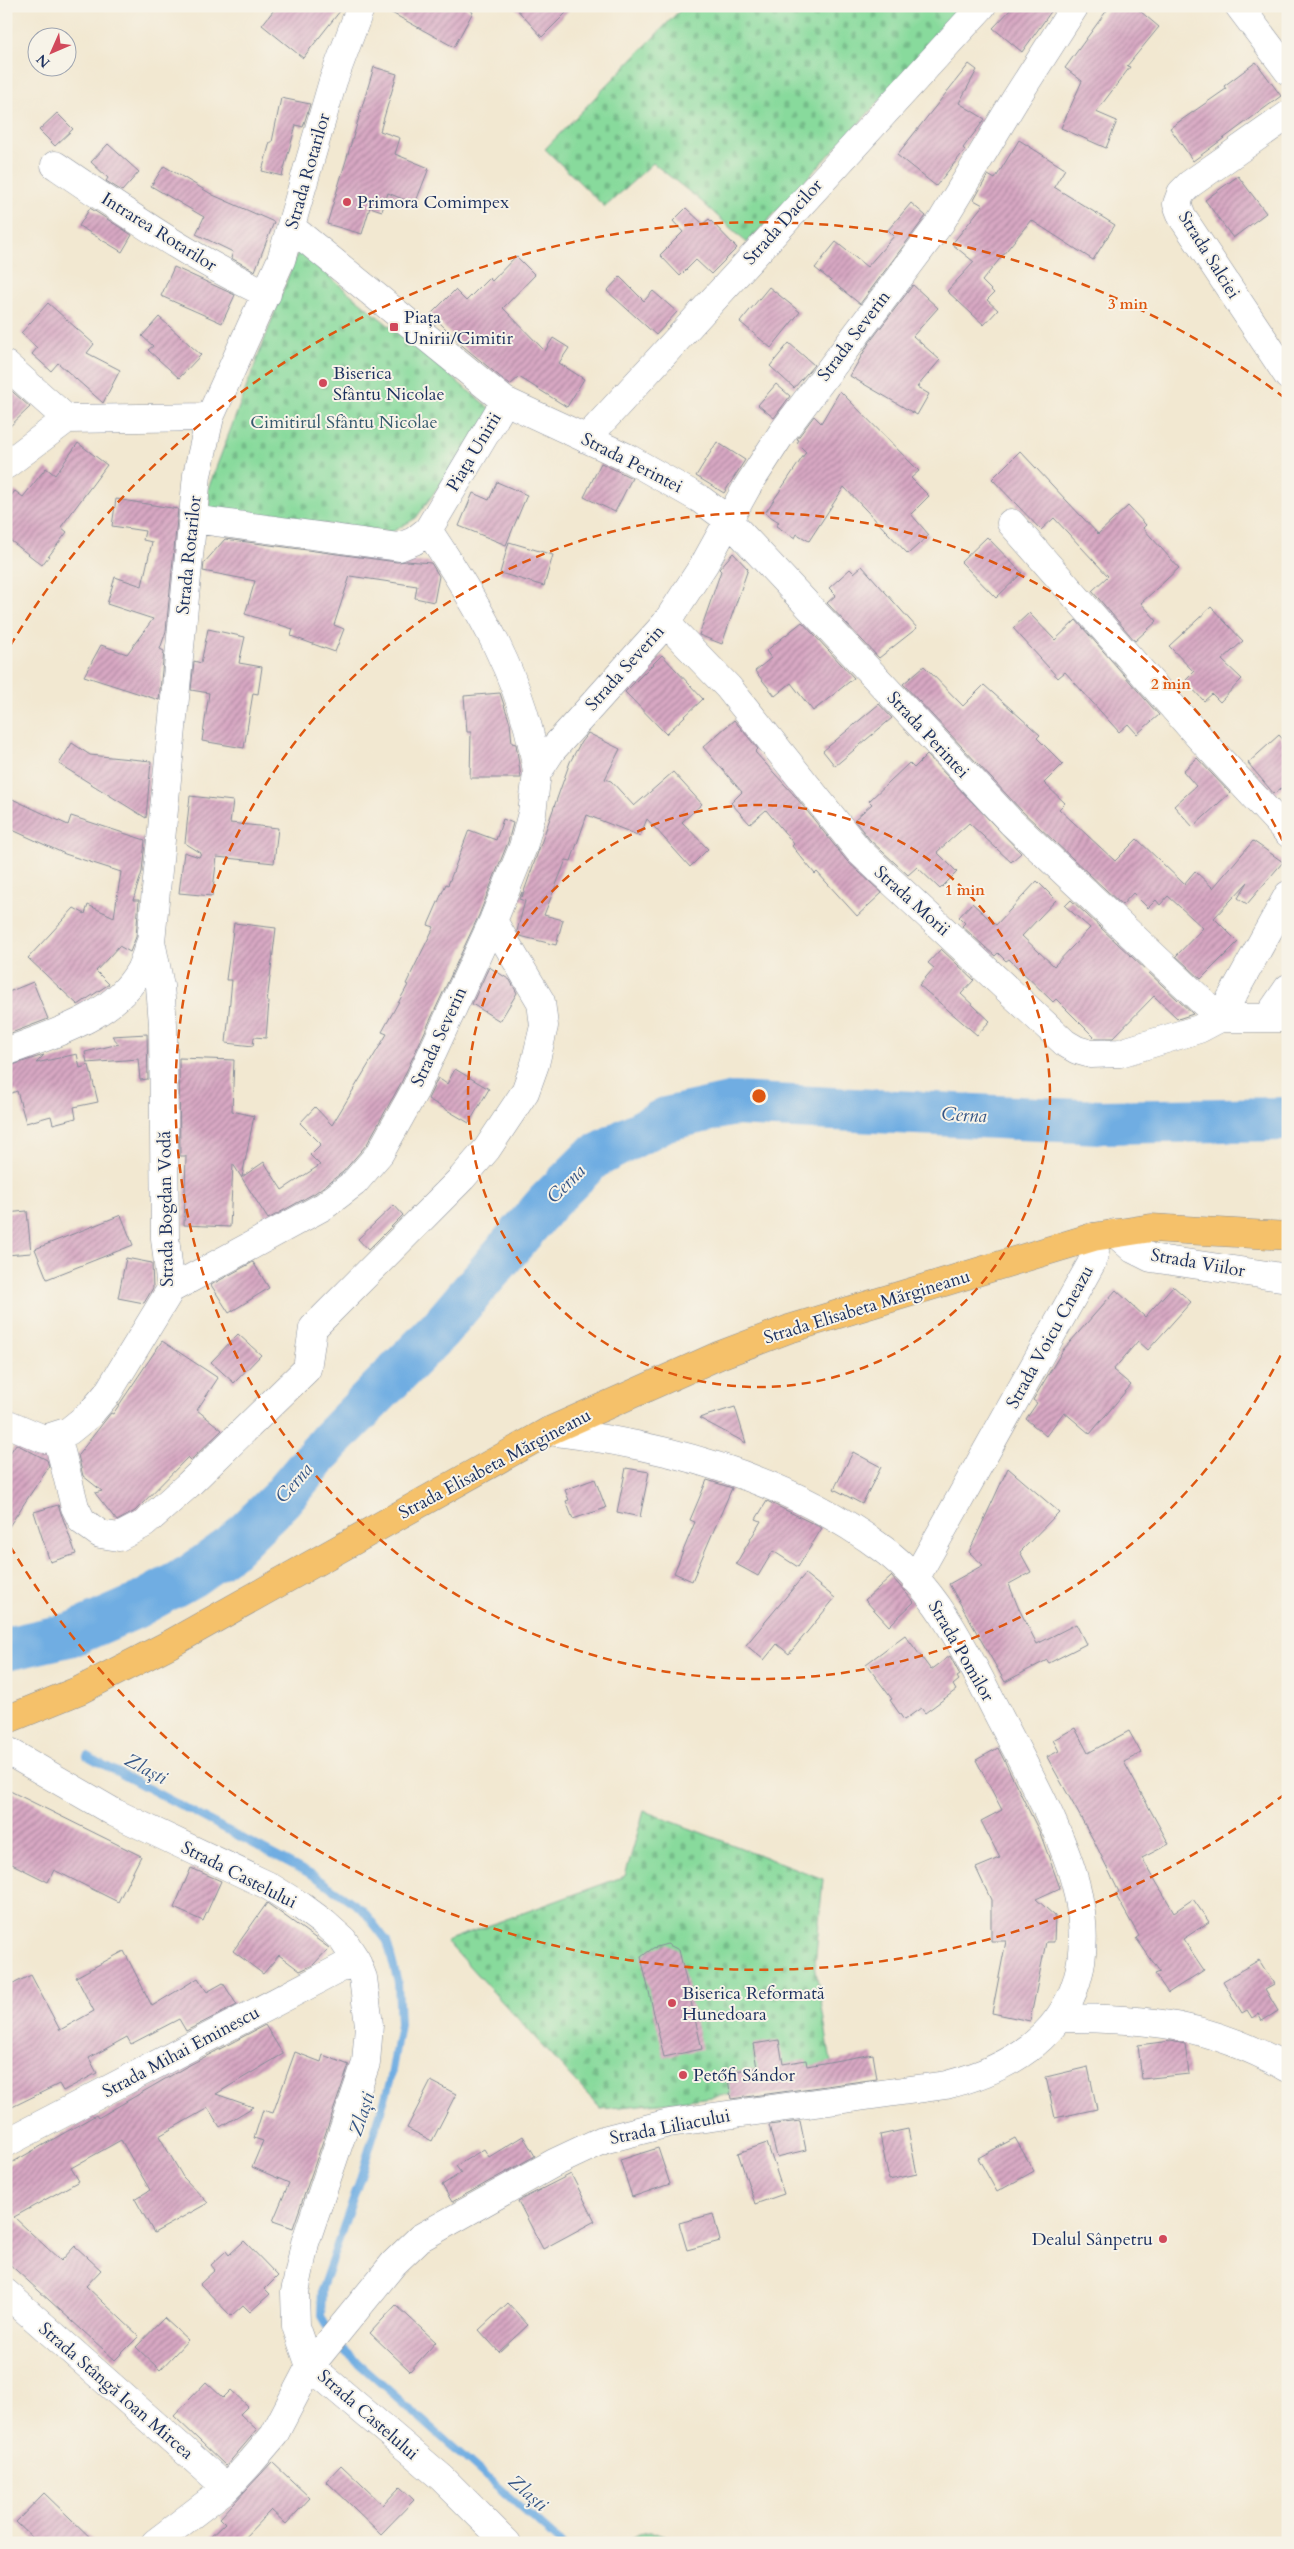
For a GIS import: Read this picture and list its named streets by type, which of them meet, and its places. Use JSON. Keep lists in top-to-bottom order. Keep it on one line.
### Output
{"streets":{"main road":["Strada Elisabeta Mărgineanu"],"street":["Strada Rotarilor","Strada Dacilor","Intrarea Rotarilor","Strada Salciei","Strada Severin","Piața Unirii","Strada Perintei","Strada Morii","Strada Bogdan Vodă","Strada Viilor","Strada Voicu Cneazu","Strada Pomilor","Strada Castelului","Strada Mihai Eminescu","Strada Liliacului","Strada Stângă Ioan Mircea"]},"crossings":[["Strada Rotarilor","Intrarea Rotarilor"],["Strada Rotarilor","Piața Unirii"],["Strada Rotarilor","Strada Bogdan Vodă"],["Strada Dacilor","Strada Perintei"],["Strada Severin","Strada Perintei"],["Strada Severin","Strada Morii"],["Strada Severin","Strada Bogdan Vodă"],["Piața Unirii","Strada Perintei"],["Strada Perintei","Strada Morii"],["Strada Viilor","Strada Elisabeta Mărgineanu"],["Strada Viilor","Strada Voicu Cneazu"],["Strada Elisabeta Mărgineanu","Strada Voicu Cneazu"],["Strada Elisabeta Mărgineanu","Strada Pomilor"],["Strada Voicu Cneazu","Strada Pomilor"],["Strada Pomilor","Strada Liliacului"],["Strada Castelului","Strada Mihai Eminescu"],["Strada Castelului","Strada Liliacului"],["Strada Liliacului","Strada Stângă Ioan Mircea"]],"water":["Cerna","Zlaști"],"parks":["Cimitirul Sfântu Nicolae"],"places":{"other":["Primora Comimpex","Biserica Sfântu Nicolae","Biserica Reformată Hunedoara","Petőfi Sándor","Dealul Sânpetru"],"transit":["Piața Unirii/Cimitir"]},"north":"bottom left","rings":["3 min","2 min","1 min"]}
